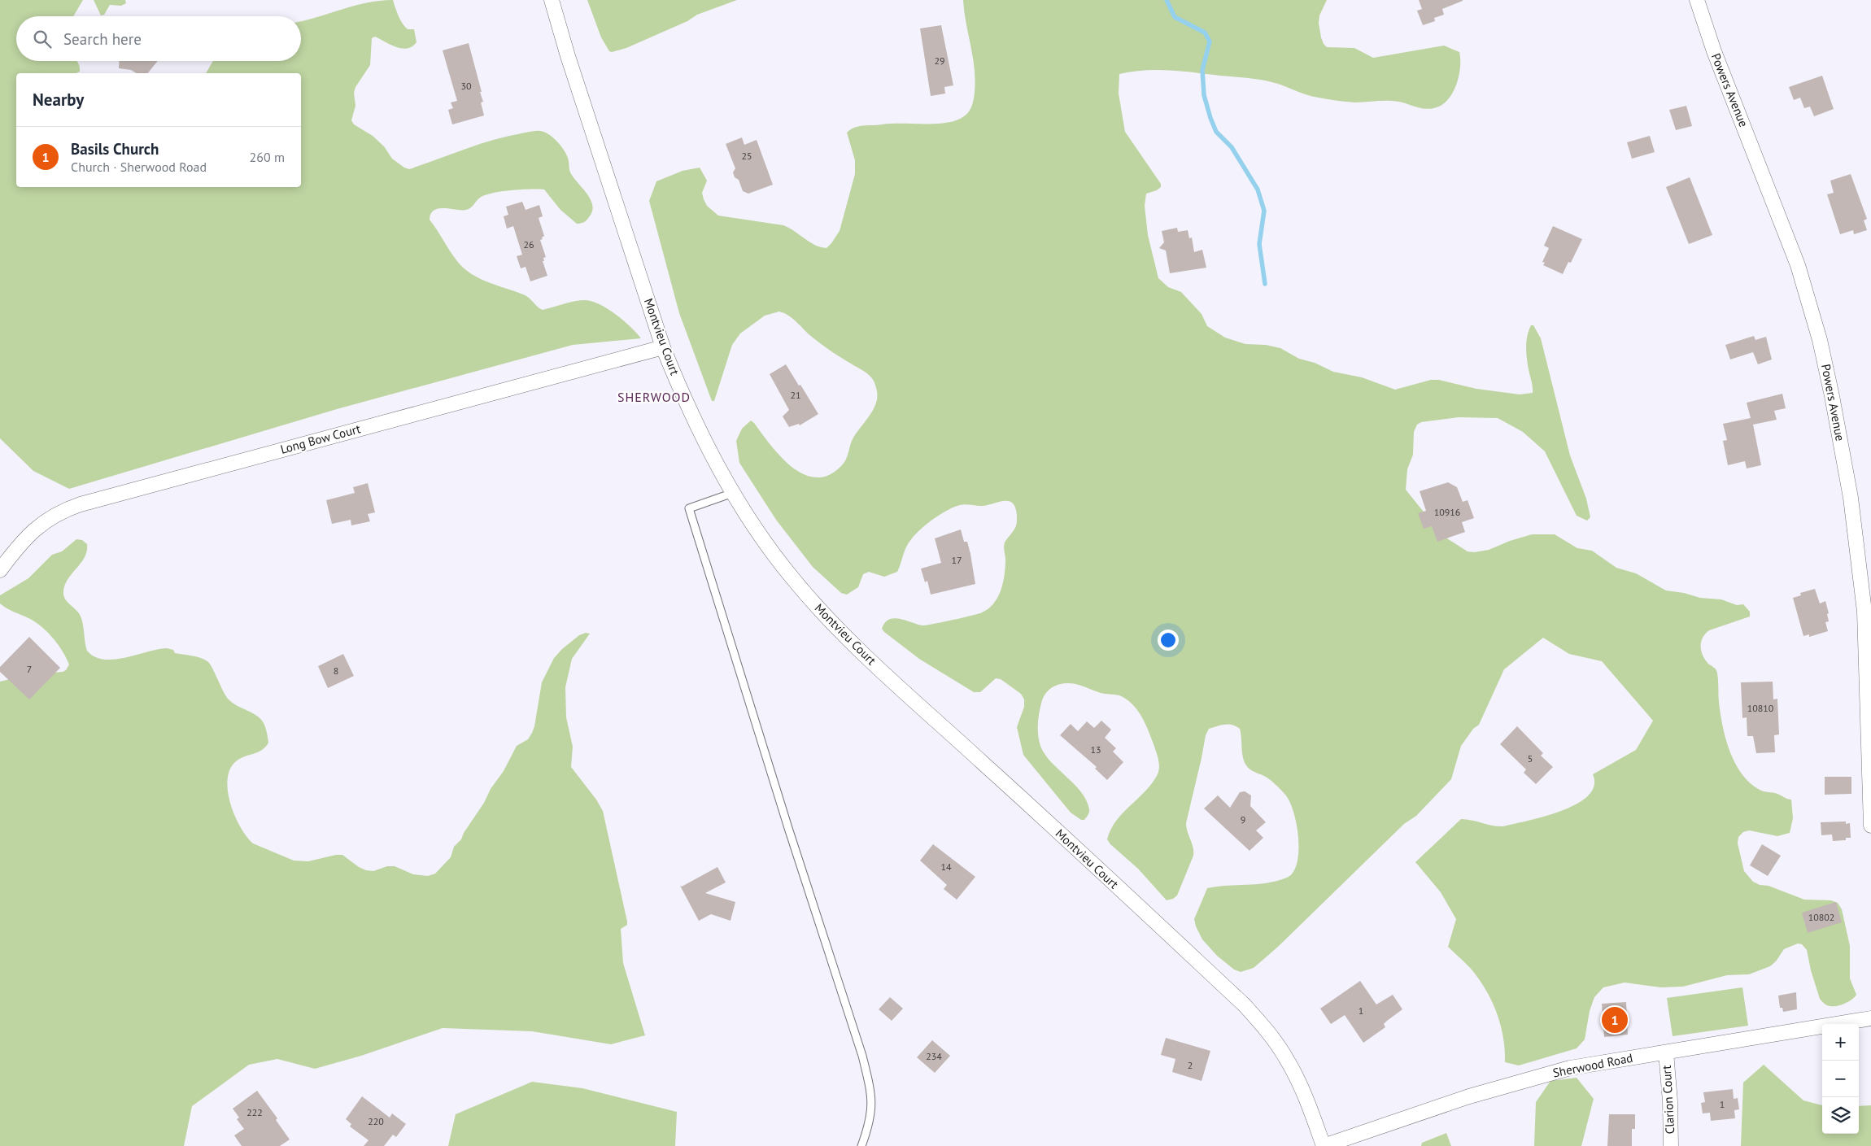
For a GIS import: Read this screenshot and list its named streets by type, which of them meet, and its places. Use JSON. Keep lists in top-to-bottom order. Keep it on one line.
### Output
{"streets":{"street":["Powers Avenue","Montvieu Court","Long Bow Court","Sherwood Road","Clarion Court"]},"crossings":[["Montvieu Court","Long Bow Court"],["Montvieu Court","Sherwood Road"],["Sherwood Road","Clarion Court"]],"districts":["SHERWOOD"],"house_numbers":["29","30","25","26","21","10916","17","7","8","10810","13","5","9","14","10802","1","234","2","1","222","220"],"page":{"search":"Search here","heading":"Nearby","list":[{"mark":"1","name":"Basils Church","note":"Church · Sherwood Road","value":"260 m"}],"pins":"1","map_buttons":["+","−"]}}
